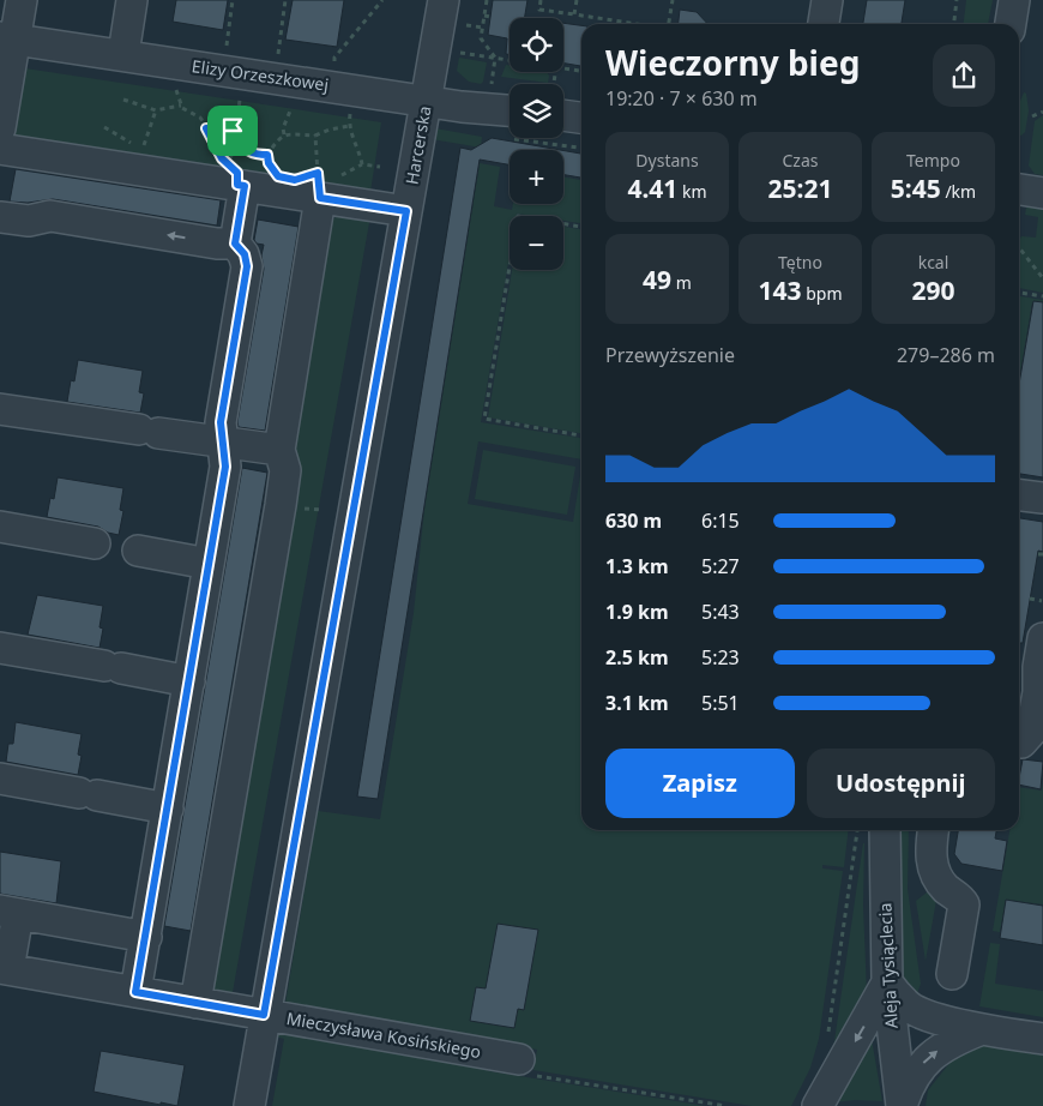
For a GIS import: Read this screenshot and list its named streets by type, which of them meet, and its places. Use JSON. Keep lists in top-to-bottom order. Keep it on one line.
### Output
{"streets":{"street":["Elizy Orzeszkowej","Harcerska","Aleja Tysiąclecia","Mieczysława Kosińskiego"]},"crossings":[["Elizy Orzeszkowej","Harcerska"],["Harcerska","Mieczysława Kosińskiego"]],"page":{"map_buttons":["+","−"],"heading":["Wieczorny bieg","19:20 · 7 × 630 m"],"stats":[["Dystans","4.41 km"],["Czas","25:21"],["Tempo","5:45 /km"],["49 m"],["Tętno","143 bpm"],["kcal","290"]],"chart":["Przewyższenie","279–286 m"],"list":[{"name":"630 m","note":"6:15"},{"name":"1.3 km","note":"5:27"},{"name":"1.9 km","note":"5:43"},{"name":"2.5 km","note":"5:23"},{"name":"3.1 km","note":"5:51"}],"buttons":["Zapisz","Udostępnij"]}}
